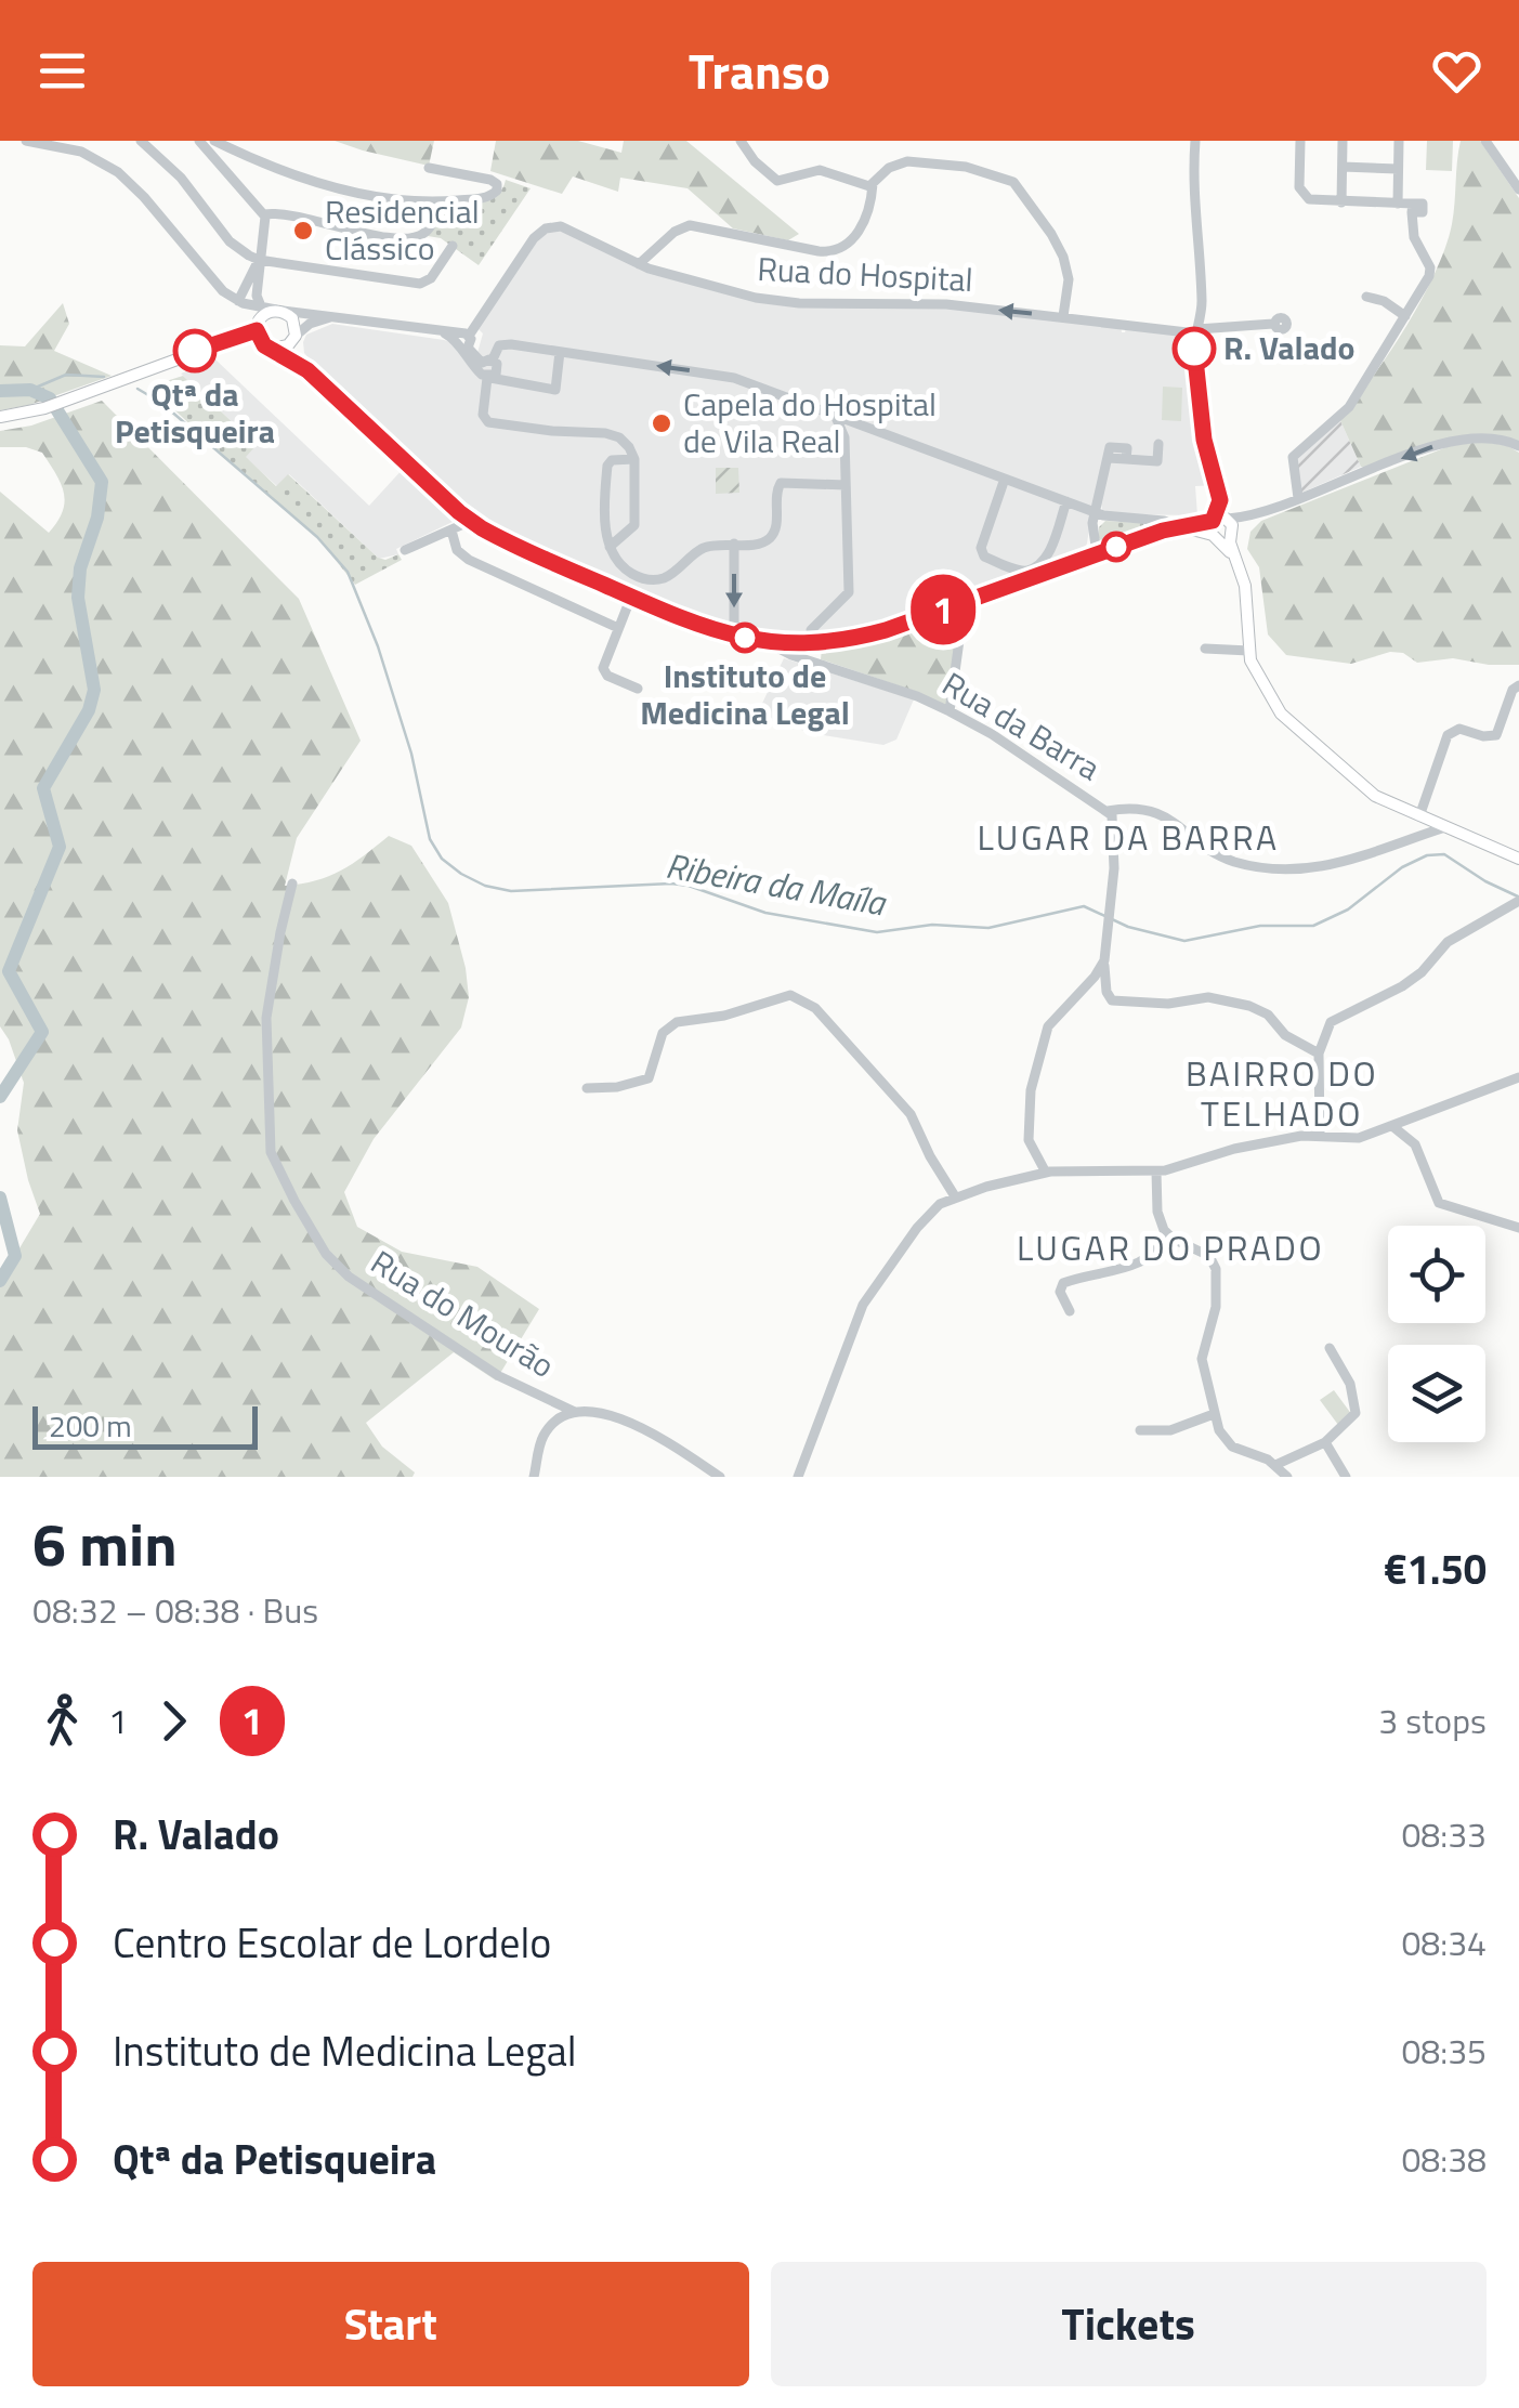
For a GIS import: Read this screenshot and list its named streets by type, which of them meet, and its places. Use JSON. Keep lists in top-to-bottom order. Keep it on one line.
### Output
{"streets":{"street":["Rua do Hospital","Rua da Barra","Rua do Mourão"]},"one_way":["Rua do Hospital"],"districts":["LUGAR DA BARRA","BAIRRO DO TELHADO","LUGAR DO PRADO"],"water":["Ribeira da Maíla"],"places":["Residencial Clássico","R. Valado","Qtª da Petisqueira","Capela do Hospital de Vila Real","Instituto de Medicina Legal"],"lines":["bus line 1"],"scale_bar":"200 m","page":{"header":"Transo","on_map":"1","scale":"200 m","heading":["6 min","08:32 – 08:38 · Bus","€1.50"],"legs":["1","1","3 stops"],"list":[{"name":"R. Valado","value":"08:33"},{"name":"Centro Escolar de Lordelo","value":"08:34"},{"name":"Instituto de Medicina Legal","value":"08:35"},{"name":"Qtª da Petisqueira","value":"08:38"}],"buttons":["Start","Tickets"]}}
